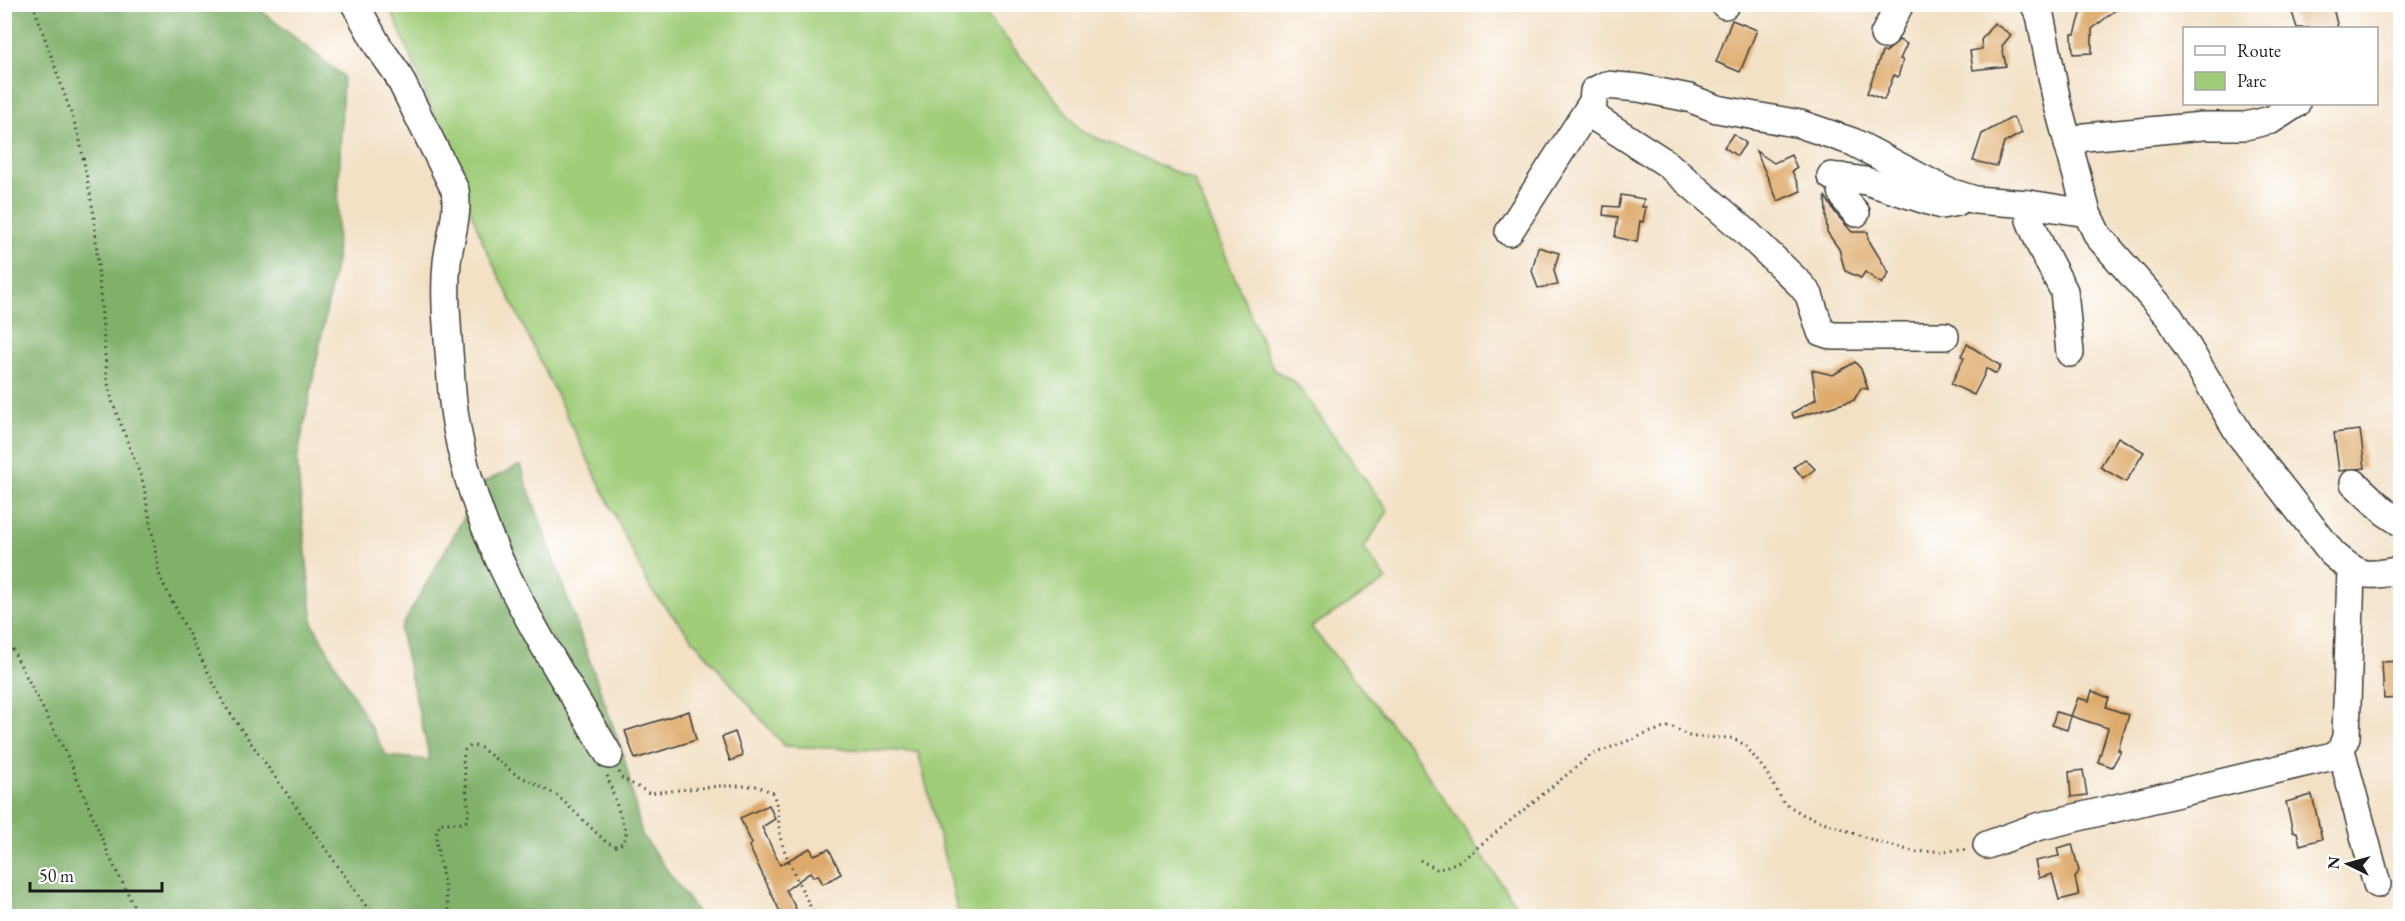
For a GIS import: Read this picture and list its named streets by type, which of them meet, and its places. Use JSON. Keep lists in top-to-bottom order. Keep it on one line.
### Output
{"legend":["Route","Parc"],"scale_bar":"50 m","north":"left"}
